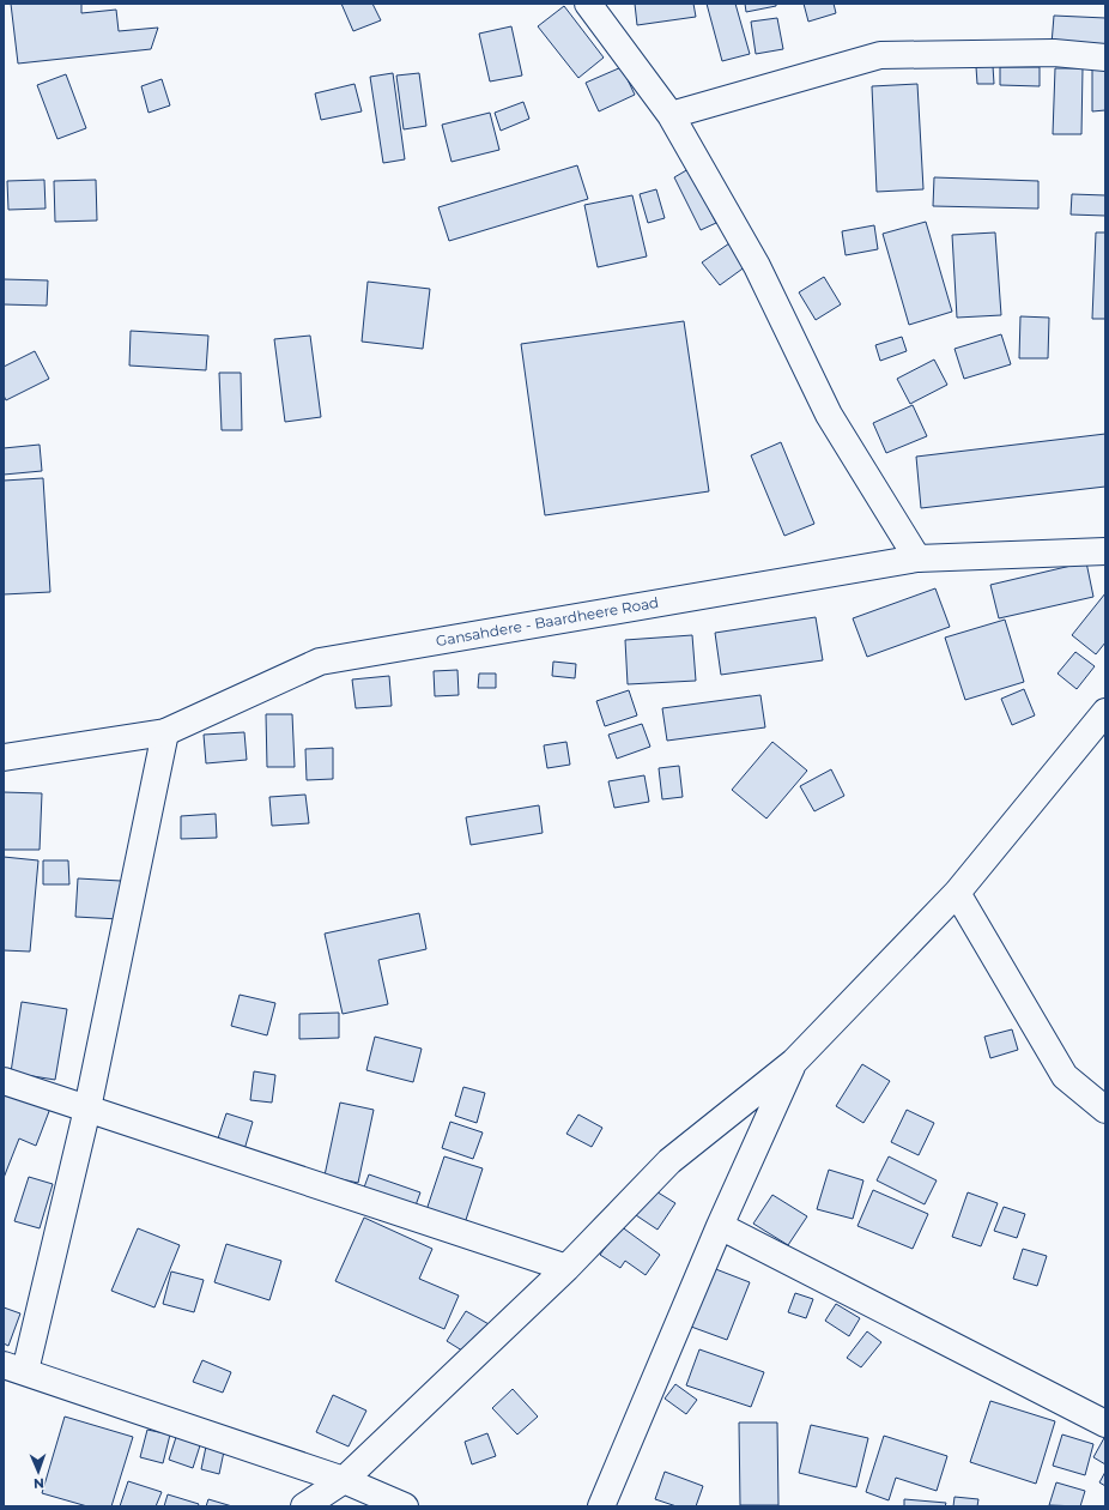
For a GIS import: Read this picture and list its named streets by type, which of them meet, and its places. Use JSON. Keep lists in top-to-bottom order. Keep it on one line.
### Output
{"streets":{"street":["Gansahdere - Baardheere Road"]},"north":"bottom"}
